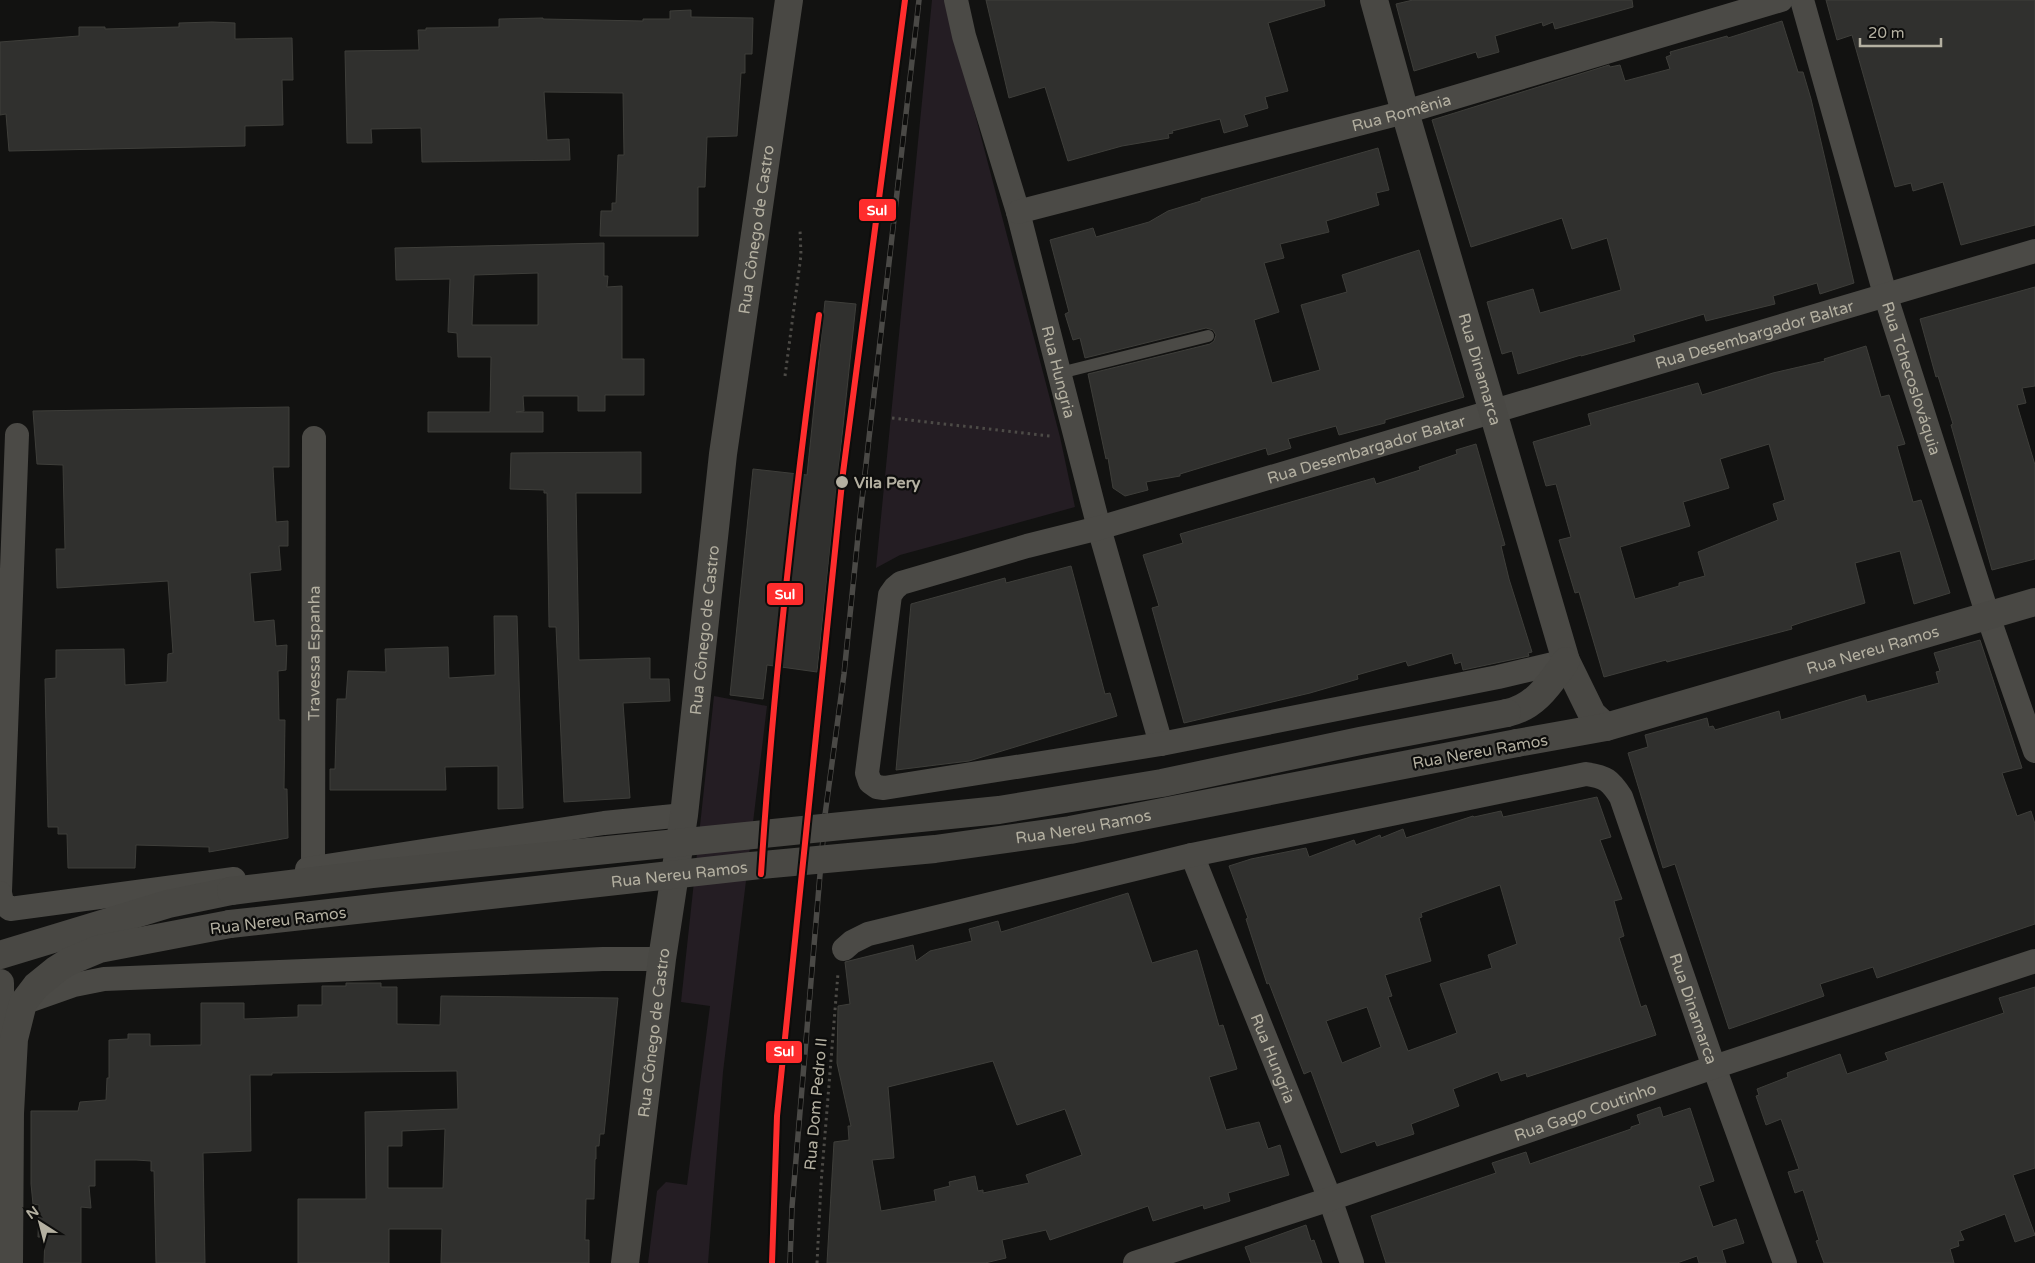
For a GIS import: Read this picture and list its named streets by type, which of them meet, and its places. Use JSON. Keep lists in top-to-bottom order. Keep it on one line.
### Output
{"streets":{"street":["Rua Romênia","Rua Cônego de Castro","Rua Desembargador Baltar","Rua Dinamarca","Rua Hungria","Rua Tchecoslováquia","Rua Nereu Ramos","Travessa Espanha","Rua Gago Coutinho"],"path":["Rua Dom Pedro II"]},"crossings":[["Rua Romênia","Rua Dinamarca"],["Rua Romênia","Rua Hungria"],["Rua Desembargador Baltar","Rua Dinamarca"],["Rua Desembargador Baltar","Rua Hungria"],["Rua Desembargador Baltar","Rua Tchecoslováquia"],["Rua Dinamarca","Rua Hungria"],["Rua Dinamarca","Rua Nereu Ramos"],["Rua Dinamarca","Rua Gago Coutinho"],["Rua Hungria","Rua Gago Coutinho"],["Rua Tchecoslováquia","Rua Nereu Ramos"]],"places":["Vila Pery"],"lines":["transit line Sul"],"scale_bar":"20 m","north":"top left"}
